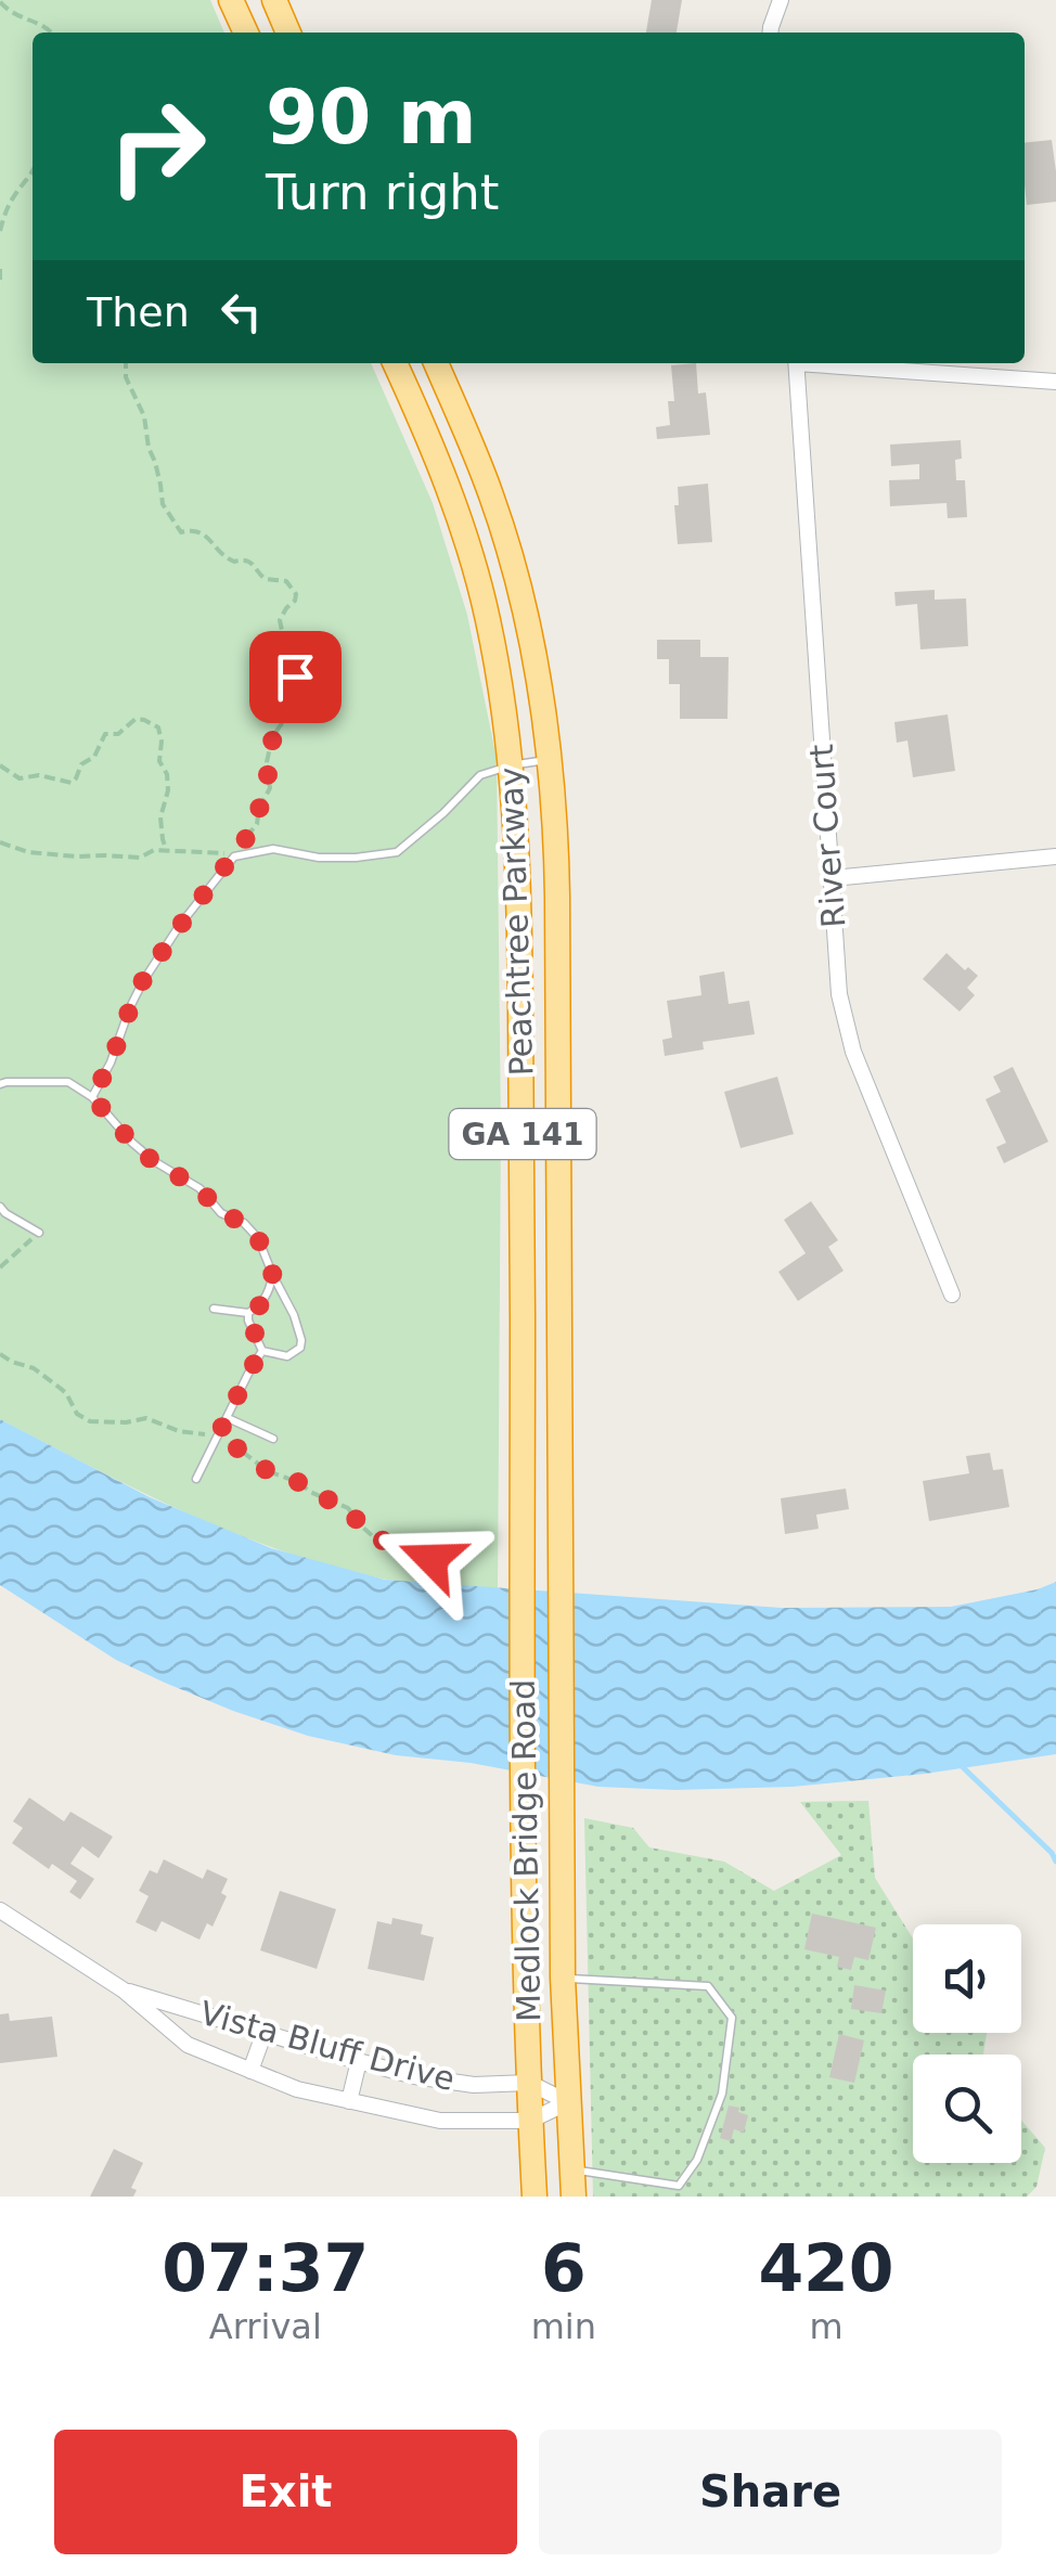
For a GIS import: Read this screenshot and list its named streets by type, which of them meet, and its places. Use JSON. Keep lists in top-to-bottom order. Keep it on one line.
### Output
{"streets":{"highway":["Peachtree Parkway","GA 141","Medlock Bridge Road"],"street":["River Court","Vista Bluff Drive"]},"crossings":[["Peachtree Parkway","Medlock Bridge Road"],["Medlock Bridge Road","Vista Bluff Drive"]],"page":{"turn":["90 m","Turn right"],"then":"Then","eta":["07:37","Arrival","6","min","420","m"],"buttons":["Exit","Share"]}}
